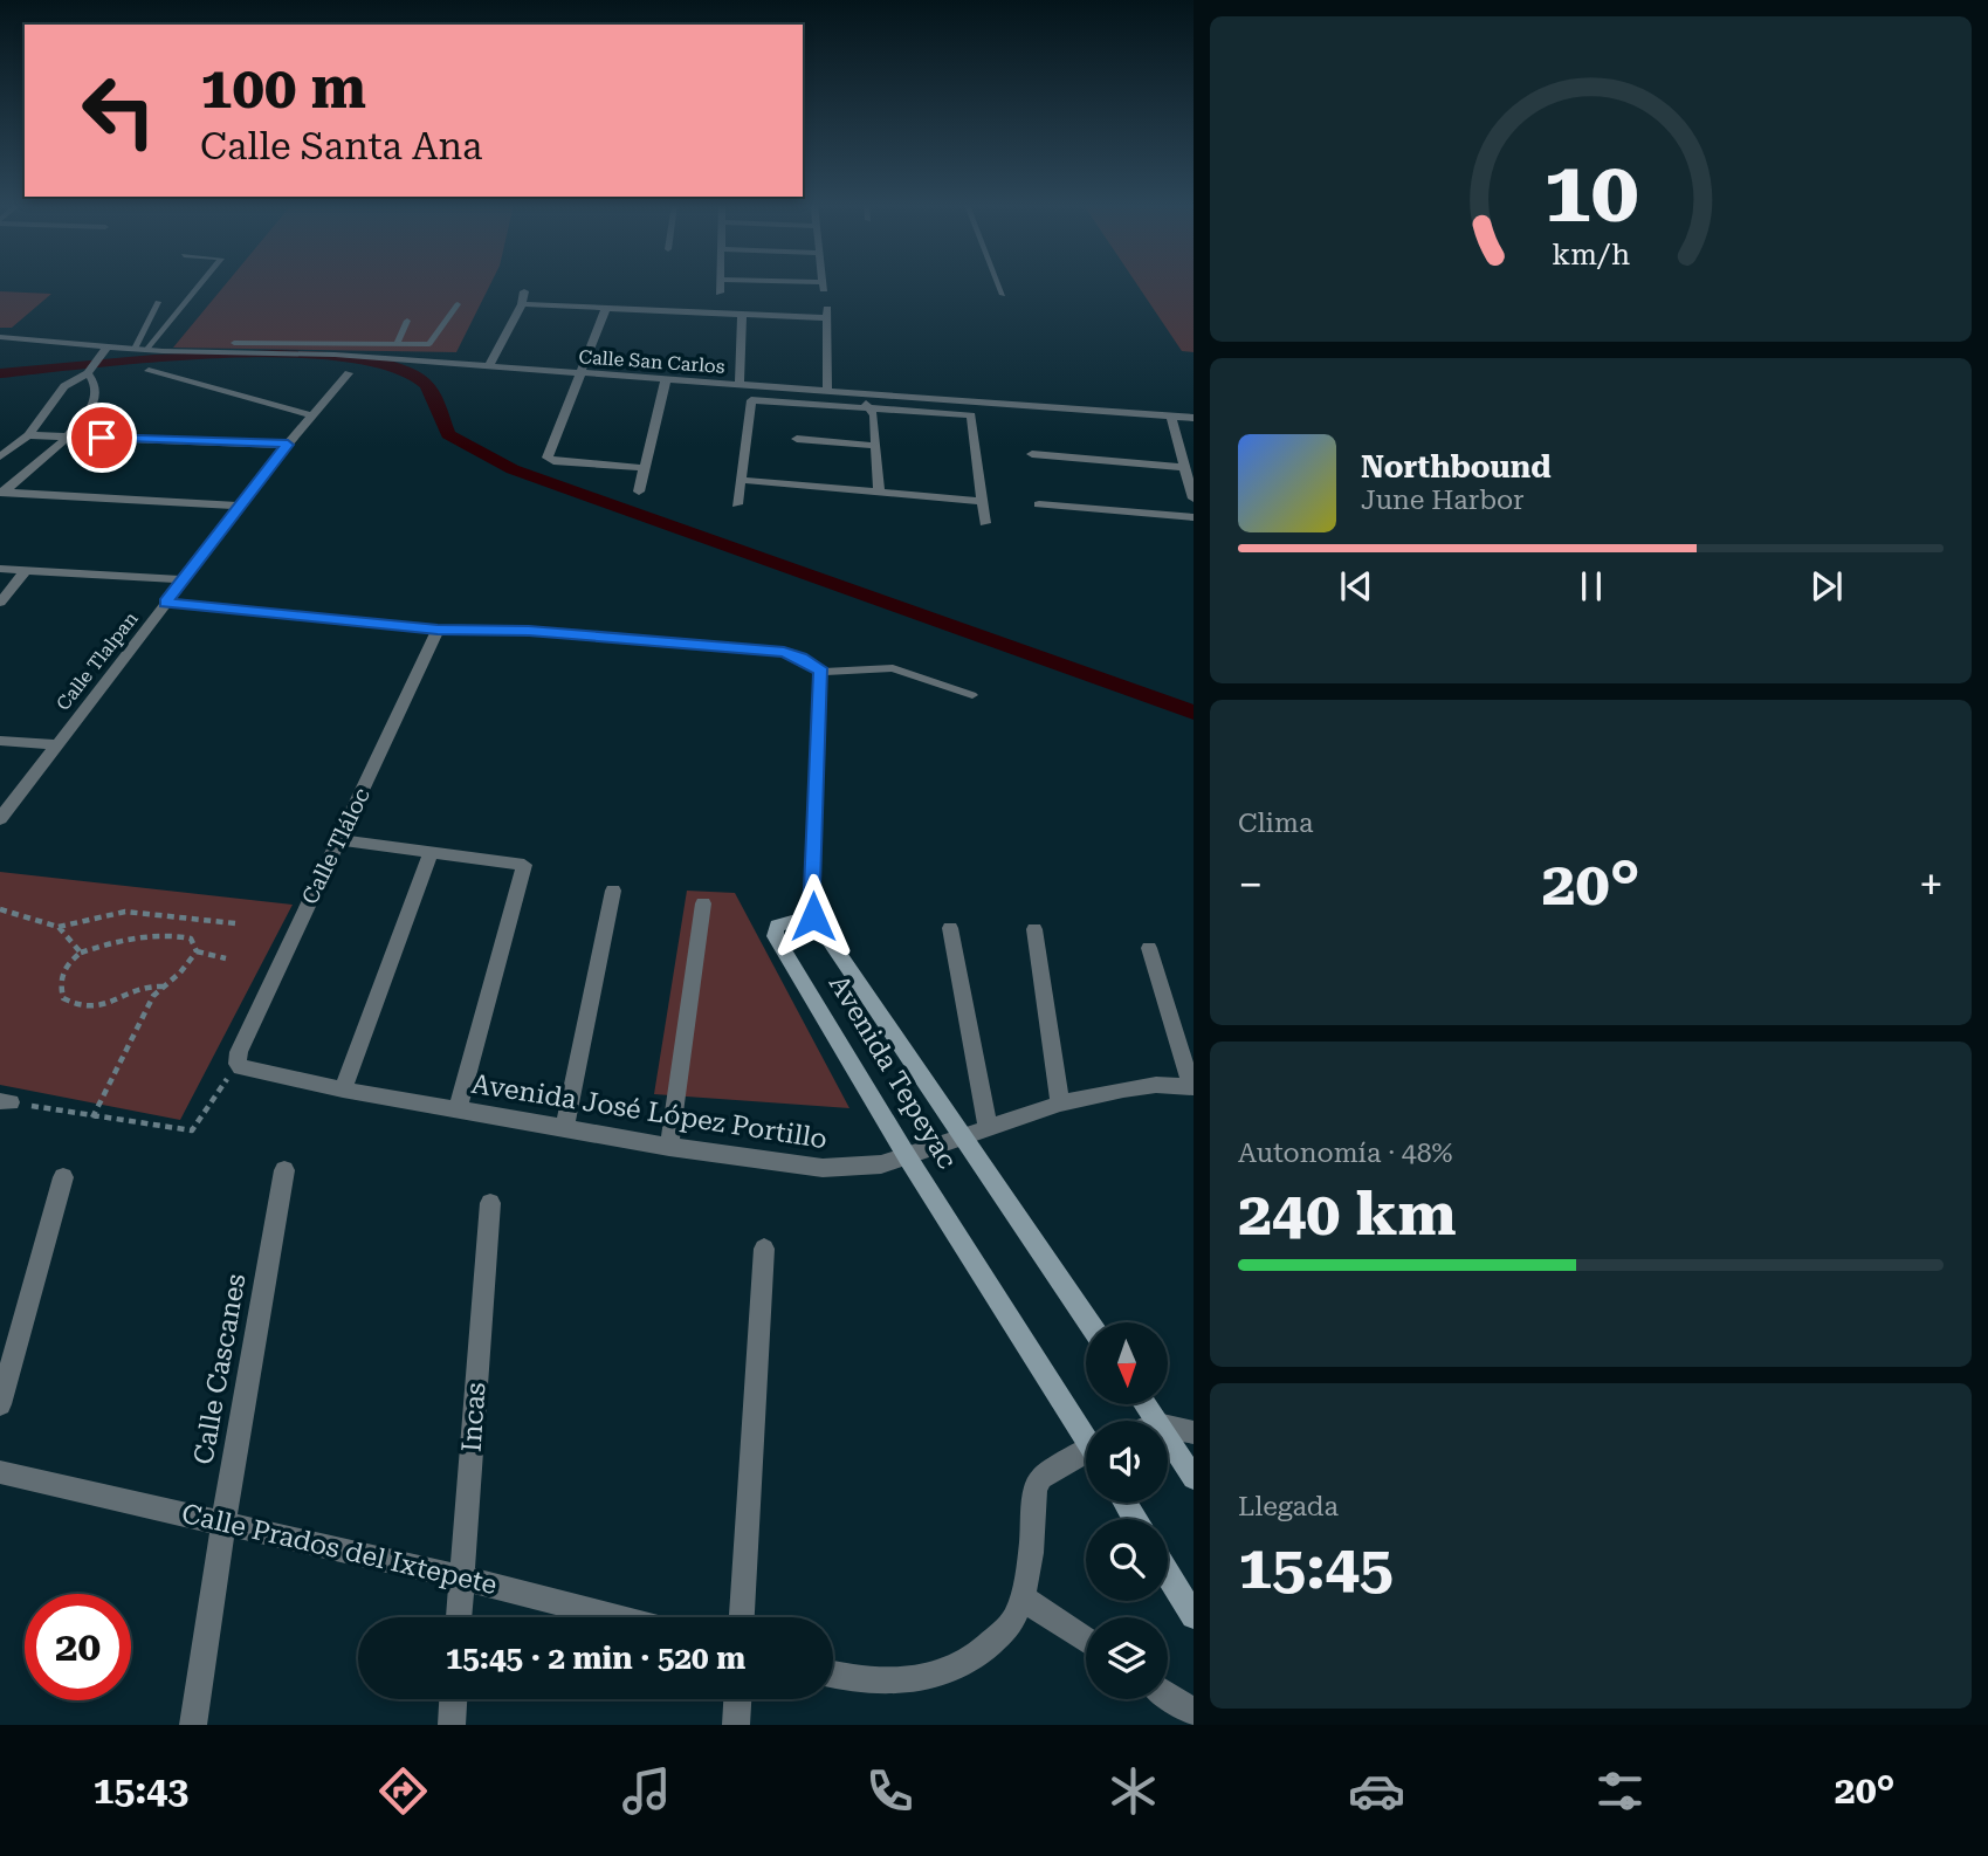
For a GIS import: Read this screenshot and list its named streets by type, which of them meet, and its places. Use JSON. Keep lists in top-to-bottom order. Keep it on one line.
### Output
{"streets":{"street":["Calle San Carlos","Calle Tlalpan","Calle Tláloc","Avenida Tepeyac","Avenida José López Portillo","Calle Cascanes","Incas","Calle Prados del Ixtepete"]},"crossings":[["Calle Tláloc","Avenida José López Portillo"],["Avenida Tepeyac","Avenida José López Portillo"],["Calle Cascanes","Calle Prados del Ixtepete"],["Incas","Calle Prados del Ixtepete"]],"north":"bottom","page":{"turn":["100 m","Calle Santa Ana"],"song":["Northbound","June Harbor"],"tile":["Clima",["Autonomía · 48%","240 km"],["Llegada","15:45"]],"heat":["−","20°","+"],"limit":"20","trip":"15:45 · 2 min · 520 m","tabs":["15:43","20°"],"gauge":["10","km/h"]}}
